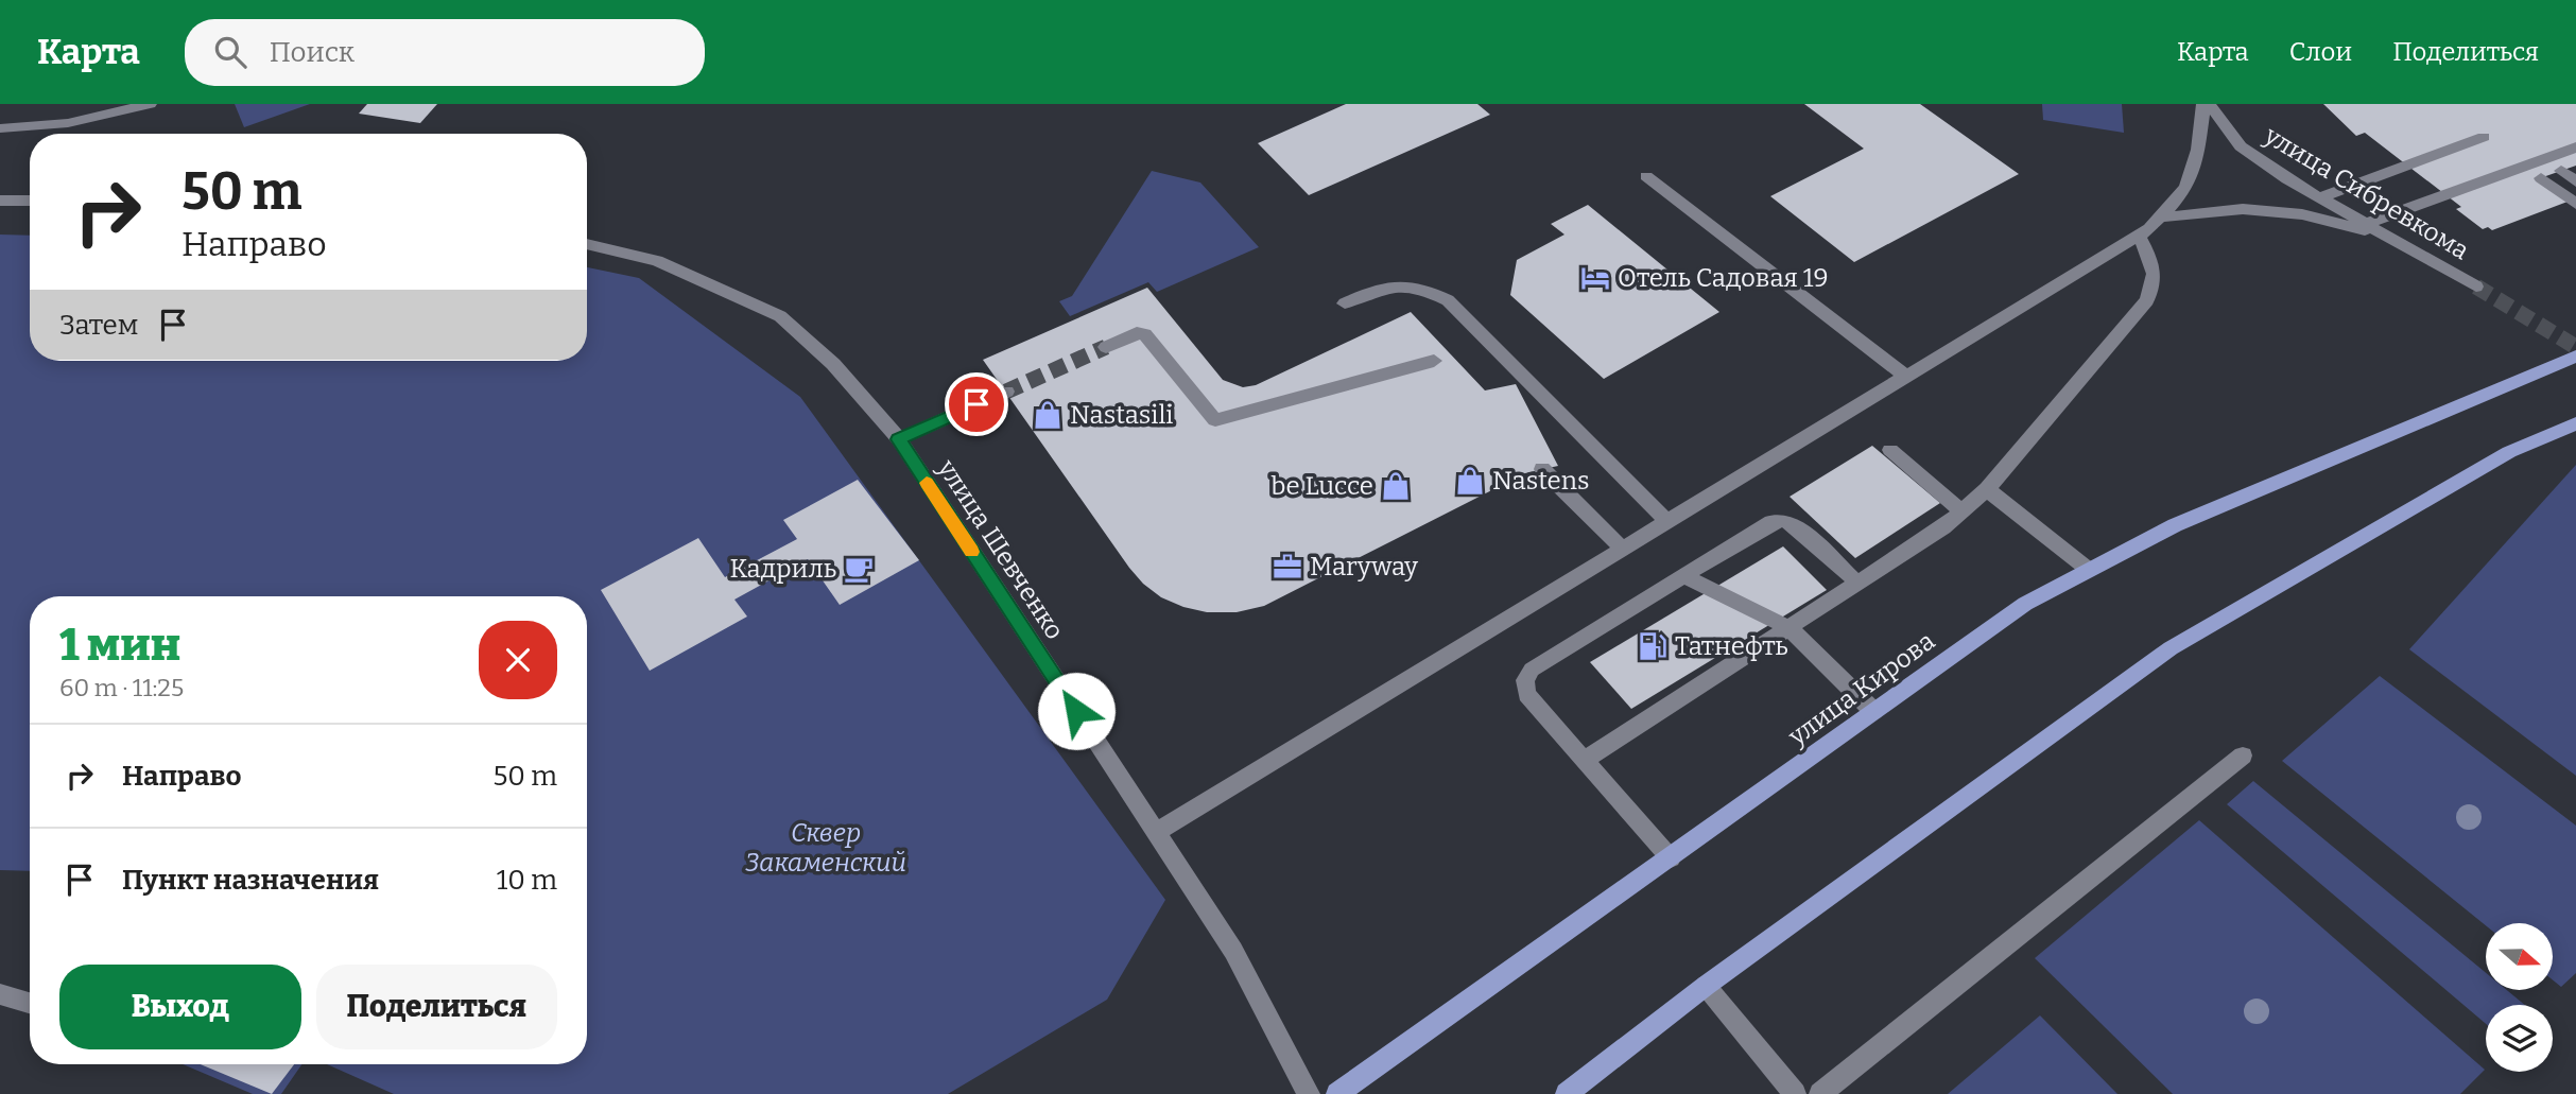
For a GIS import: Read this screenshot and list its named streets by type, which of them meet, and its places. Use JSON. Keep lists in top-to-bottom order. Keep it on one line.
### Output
{"streets":{"main road":["улица Кирова"],"street":["улица Сибревкома","улица Шевченко"]},"parks":["Сквер Закаменский"],"places":{"hotel":["Отель Садовая 19"],"shop":["Nastasili","Nastens","be Lucce"],"office":["Maryway"],"cafe":["Кадриль"],"fuel station":["Татнефть"]},"north":"right","page":{"header":"Карта","search":"Поиск","nav":["Карта","Слои","Поделиться"],"turn":["50 m","Направо"],"then":"Затем","heading":["1 мин","60 m · 11:25"],"list":[{"name":"Направо","value":"50 m"},{"name":"Пункт назначения","value":"10 m"}],"buttons":["Выход","Поделиться"]}}
